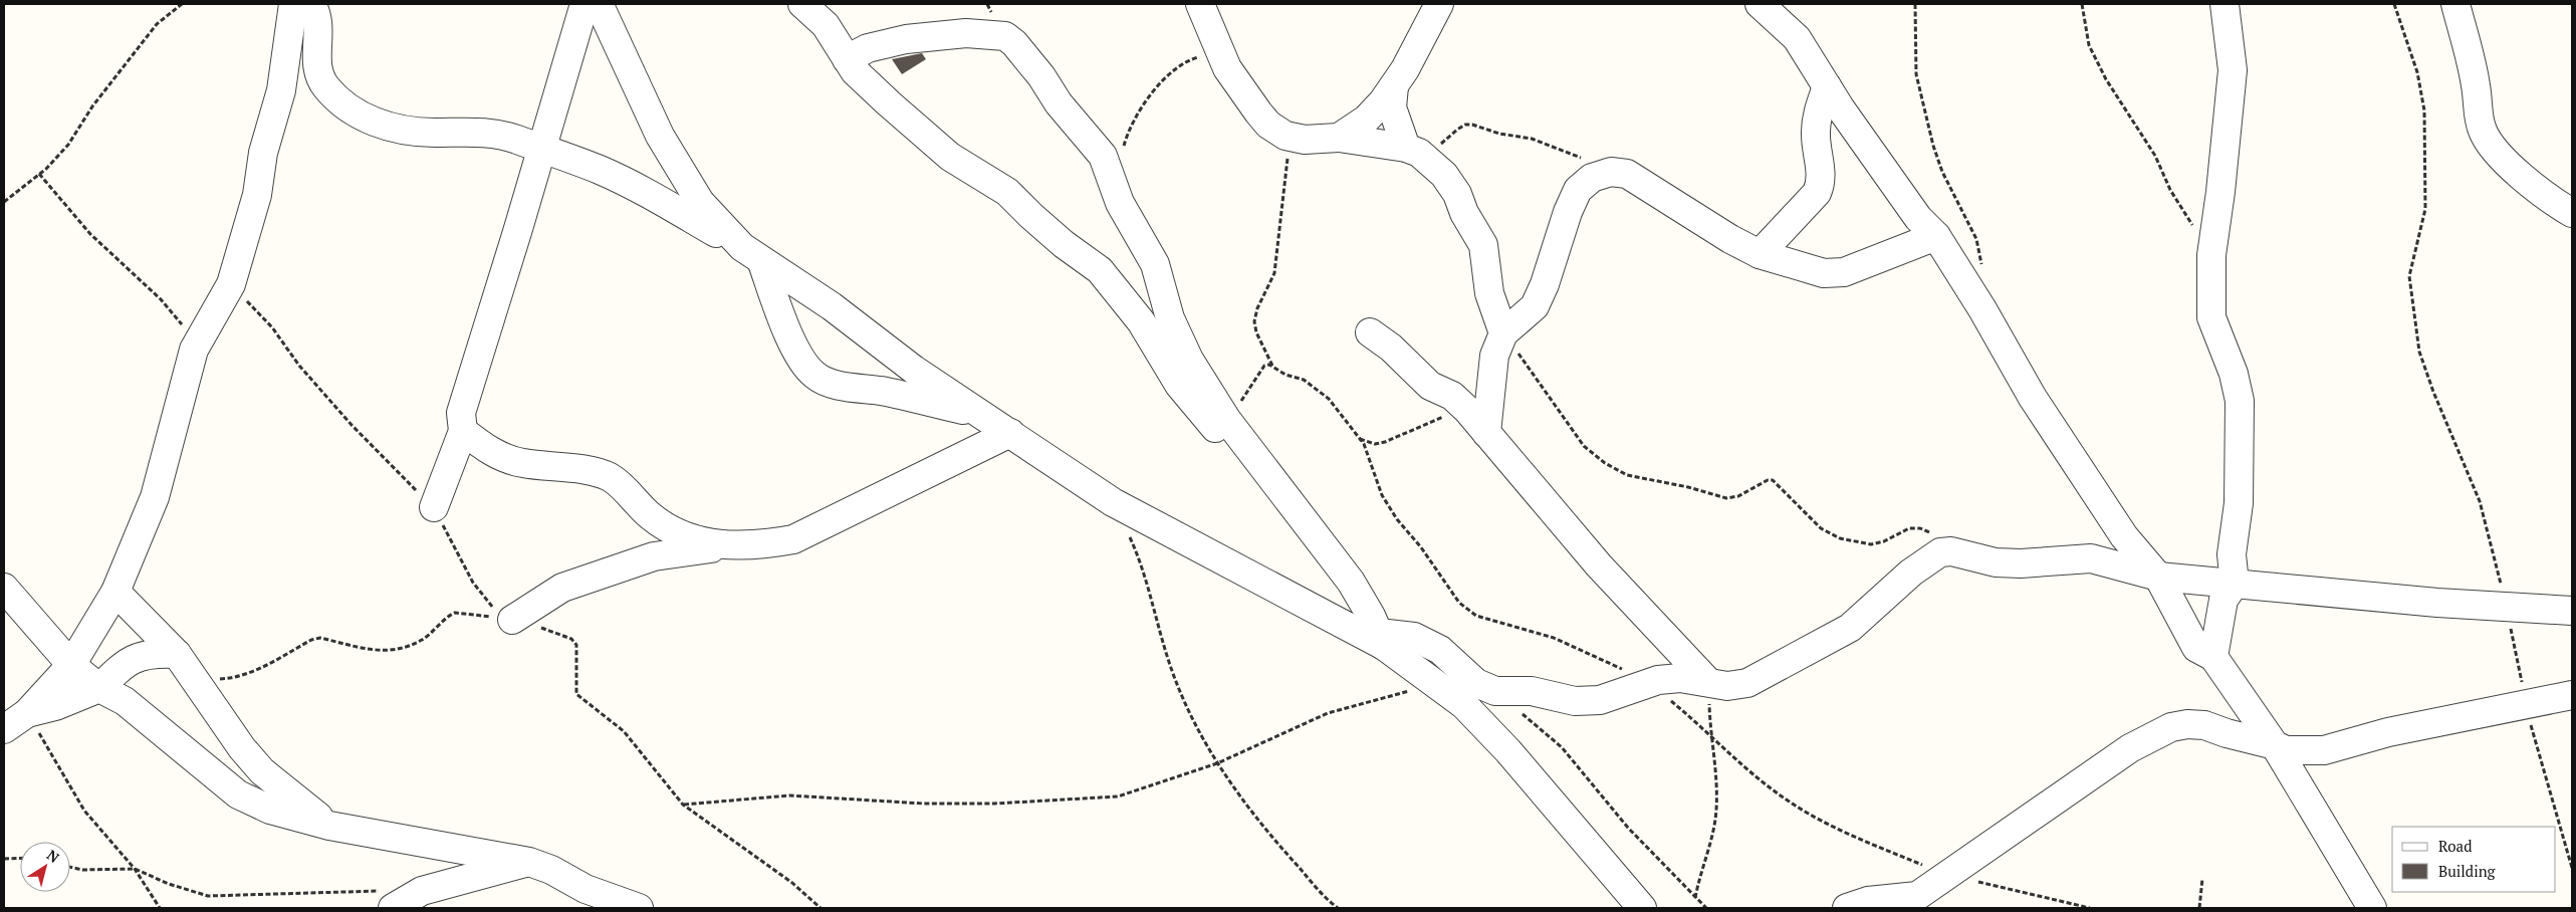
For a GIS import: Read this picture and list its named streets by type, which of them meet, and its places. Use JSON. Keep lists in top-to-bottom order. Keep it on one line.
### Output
{"legend":["Road","Building"],"north":"top right"}
